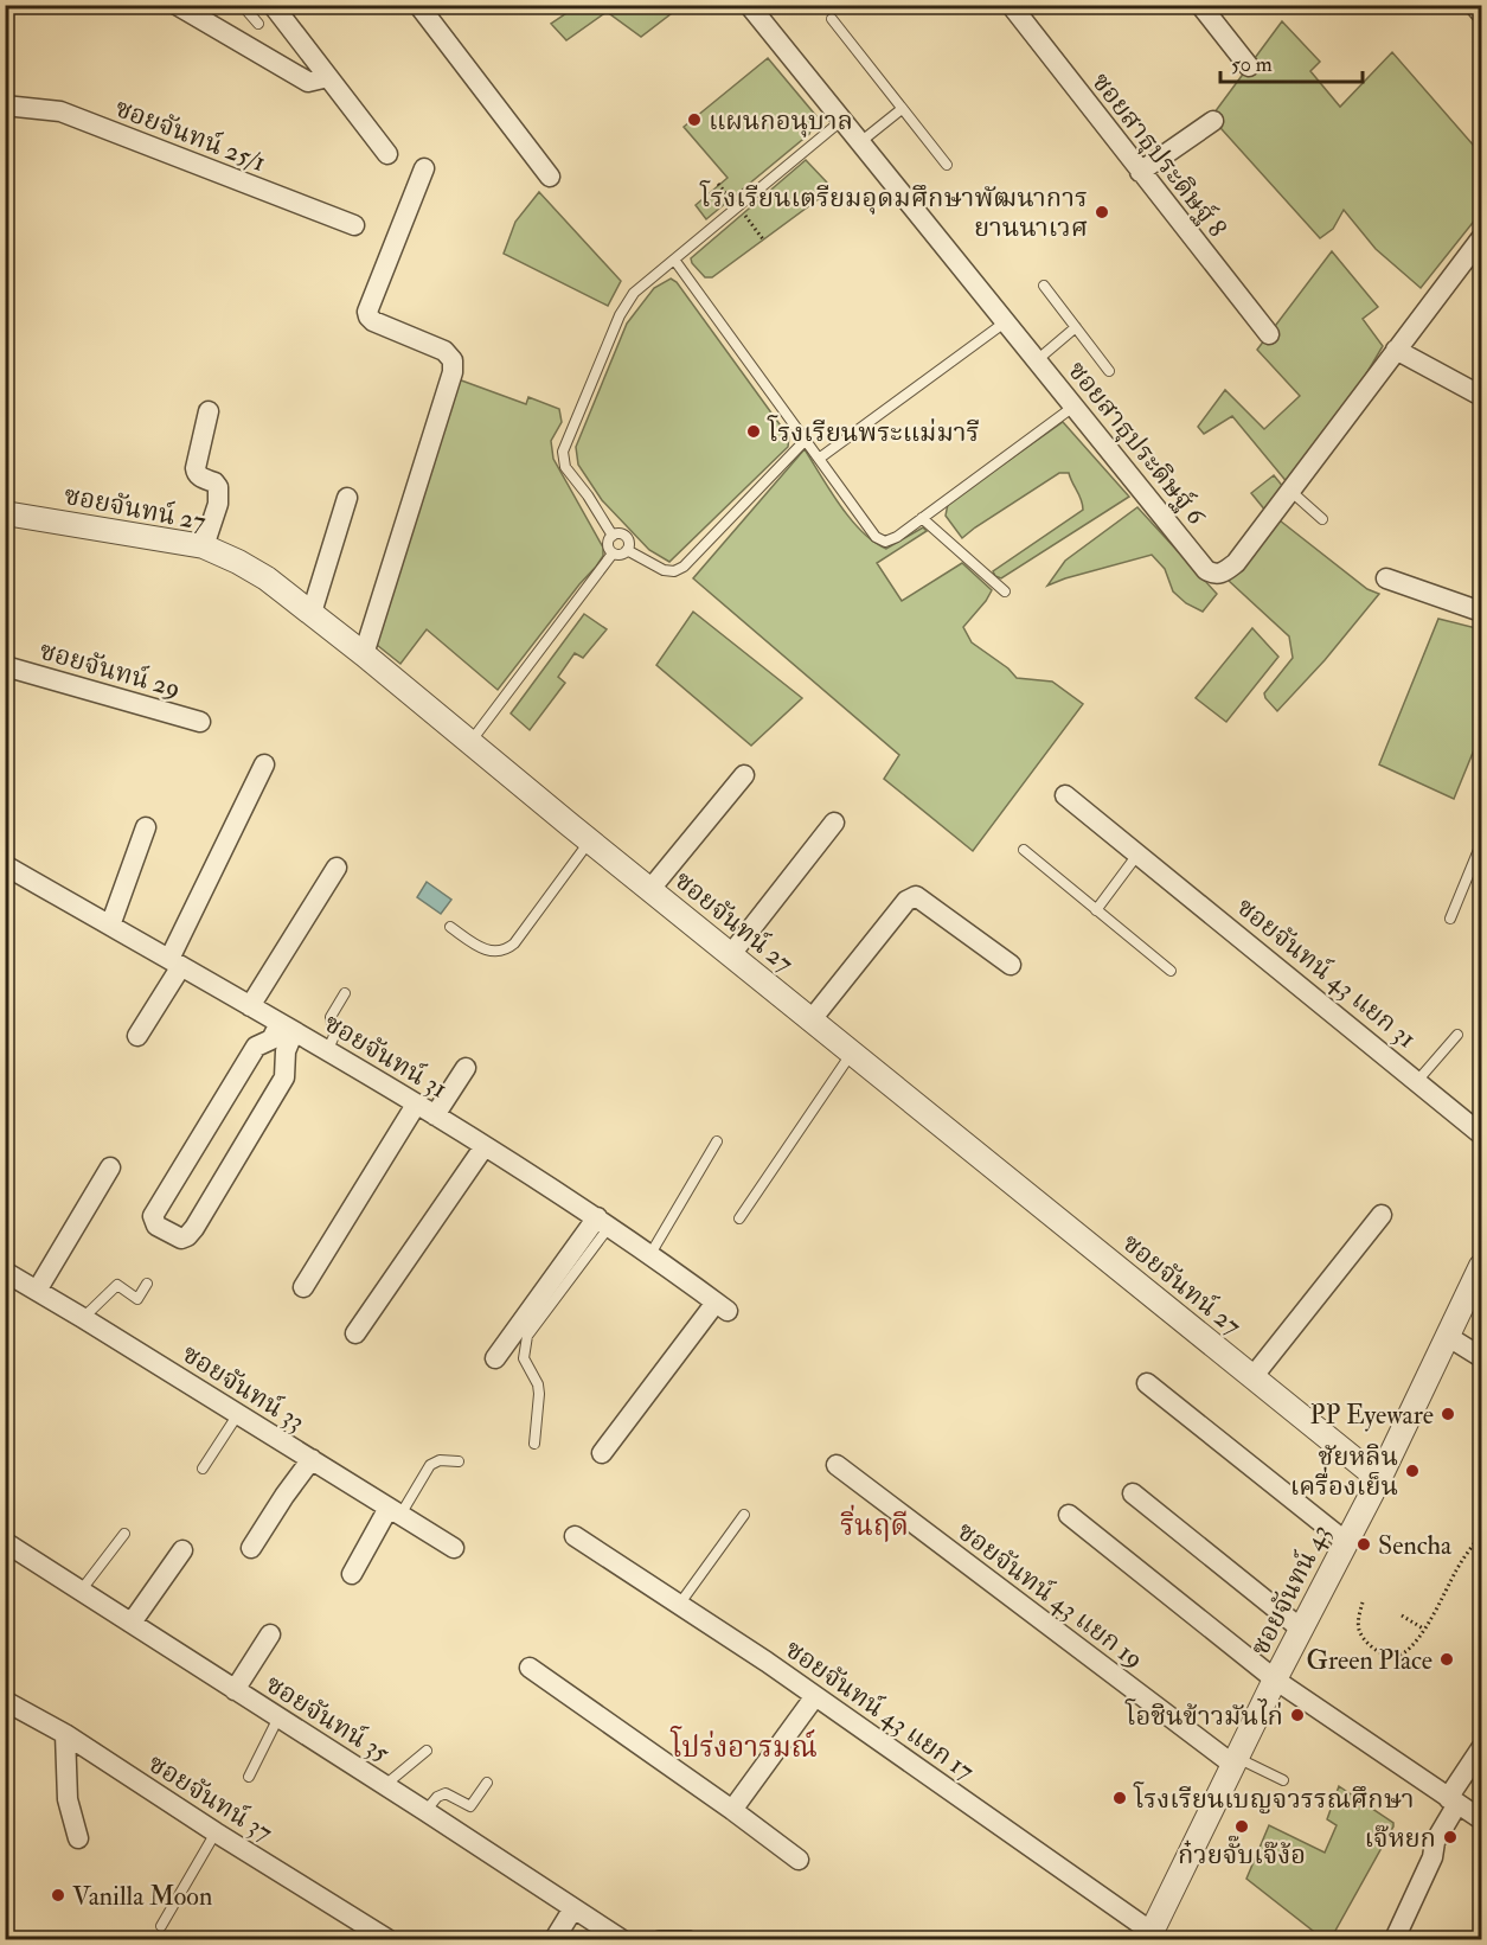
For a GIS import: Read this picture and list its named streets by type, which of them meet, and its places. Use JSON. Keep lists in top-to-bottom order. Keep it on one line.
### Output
{"streets":{"street":["ซอยจันทน์ 25/1","ซอยสาธุประดิษฐ์ 8","ซอยสาธุประดิษฐ์ 6","ซอยจันทน์ 27","ซอยจันทน์ 29","ซอยจันทน์ 43 แยก 31","ซอยจันทน์ 31","ซอยจันทน์ 33","ซอยจันทน์ 43","ซอยจันทน์ 43 แยก 19","ซอยจันทน์ 43 แยก 17","ซอยจันทน์ 35","ซอยจันทน์ 37"]},"crossings":[["ซอยจันทน์ 27","ซอยจันทน์ 43"],["ซอยจันทน์ 43","ซอยจันทน์ 43 แยก 19"],["ซอยจันทน์ 43","ซอยจันทน์ 43 แยก 17"]],"districts":["ริ่นฤดี","โปร่งอารมณ์"],"places":["แผนกอนุบาล","โรงเรียนเตรียมอุดมศึกษาพัฒนาการ ยานนาเวศ","โรงเรียนพระแม่มารี","PP Eyeware","ชัยหลิน เครื่องเย็น","Sencha","Green Place","โอชินข้าวมันไก่","โรงเรียนเบญจวรรณศึกษา","ก๋วยจั๊บเจ๊ง้อ","เจ๊หยก","Vanilla Moon"],"scale_bar":"50 m"}
